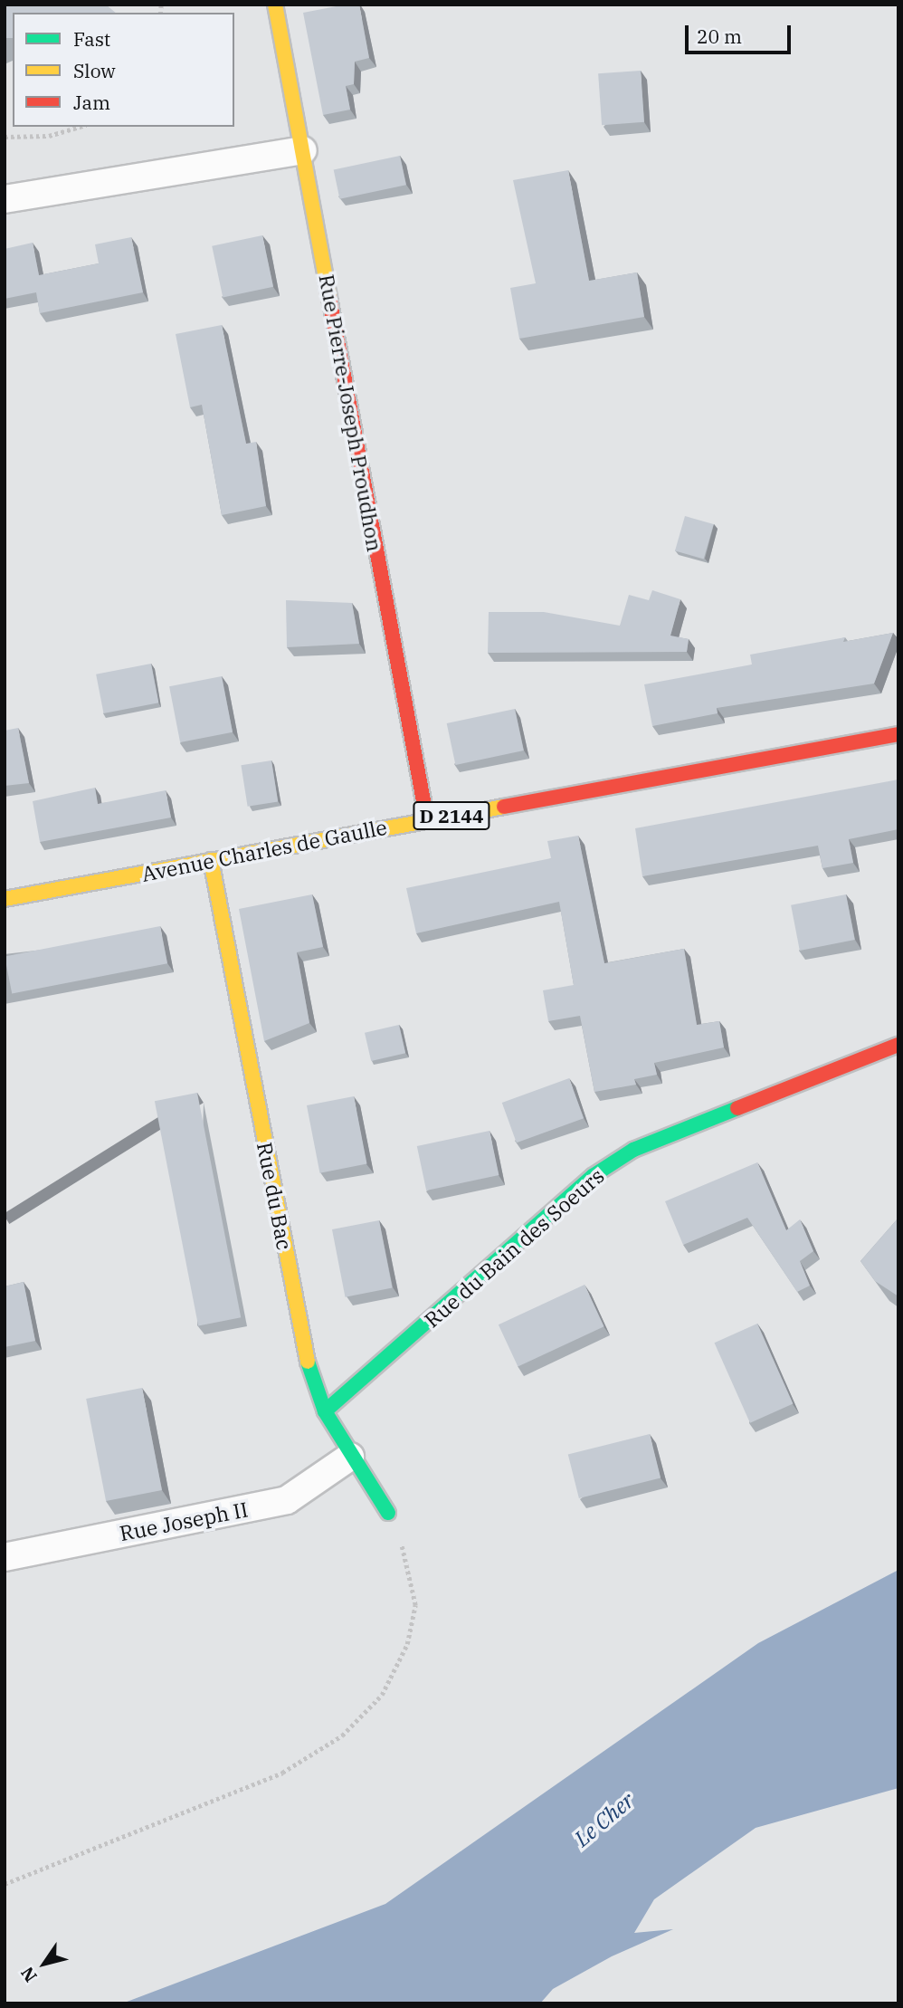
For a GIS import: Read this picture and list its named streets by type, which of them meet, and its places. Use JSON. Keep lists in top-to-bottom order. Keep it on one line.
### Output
{"streets":{"street":["Rue Pierre-Joseph Proudhon","D 2144","Avenue Charles de Gaulle","Rue du Bac","Rue du Bain des Soeurs","Rue Joseph II"]},"crossings":[["Rue Pierre-Joseph Proudhon","Avenue Charles de Gaulle"],["Avenue Charles de Gaulle","Rue du Bac"],["Rue du Bac","Rue du Bain des Soeurs"],["Rue du Bac","Rue Joseph II"]],"water":["Le Cher"],"legend":["Fast","Slow","Jam"],"scale_bar":"20 m","north":"bottom left"}
